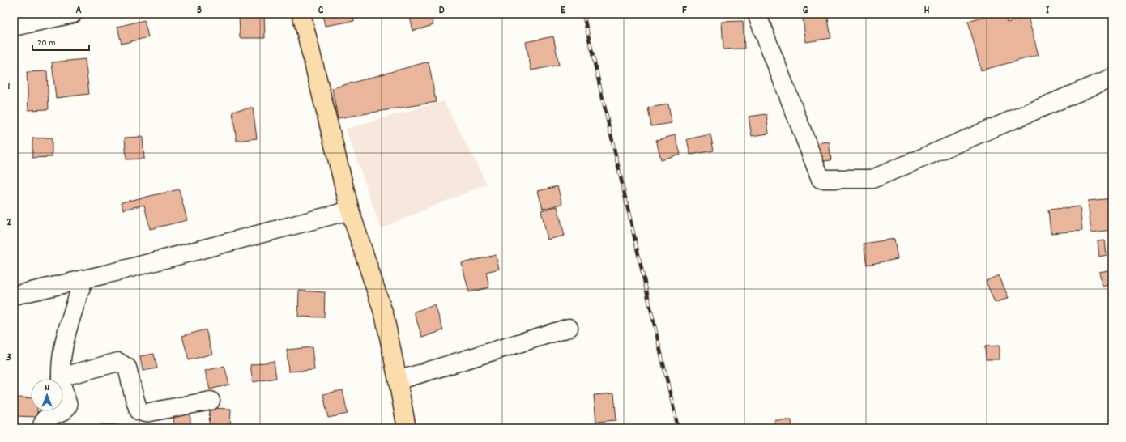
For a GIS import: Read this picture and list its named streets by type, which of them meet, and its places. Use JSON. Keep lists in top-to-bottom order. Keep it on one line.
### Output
{"scale_bar":"20 m","north":"top","grid":{"columns":["A","B","C","D","E","F","G","H","I"],"rows":["1","2","3"]}}
